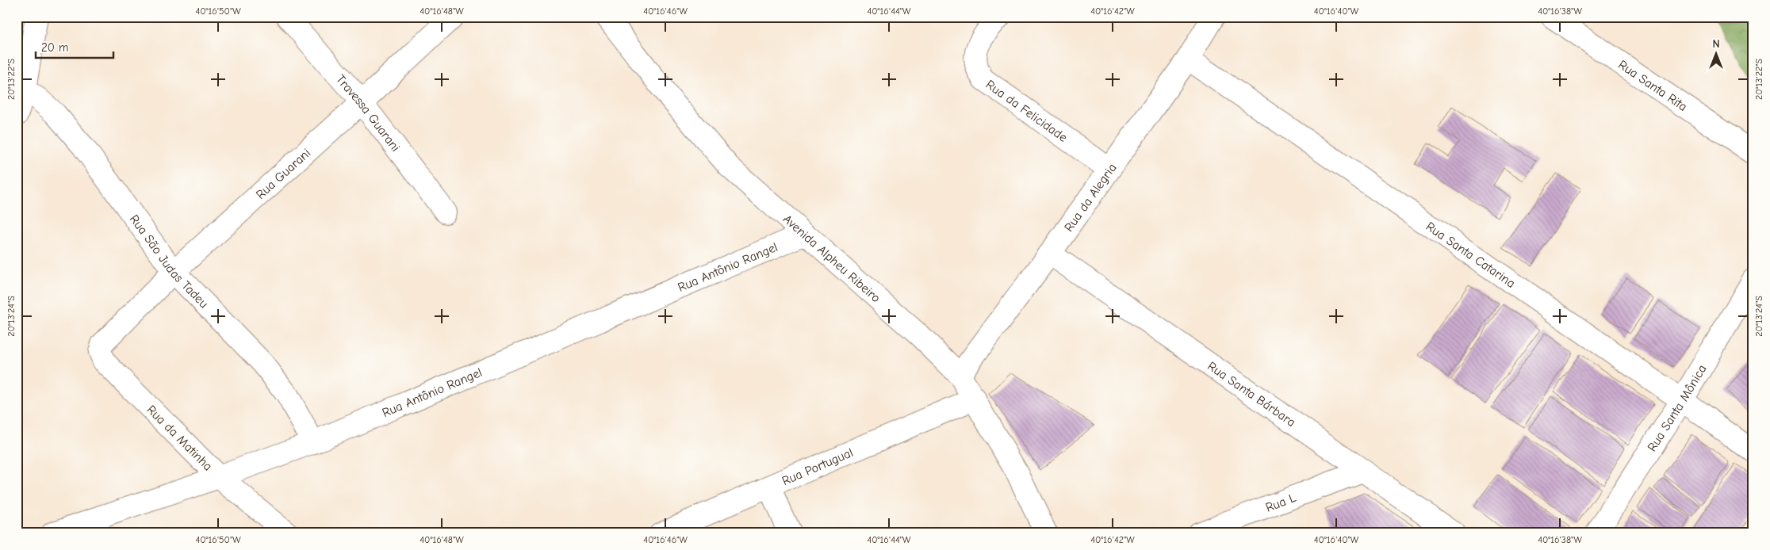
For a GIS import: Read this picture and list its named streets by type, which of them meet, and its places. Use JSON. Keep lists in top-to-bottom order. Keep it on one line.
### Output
{"streets":{"street":["Rua Santa Rita","Rua da Felicidade","Travessa Guarani","Rua Guarani","Rua da Alegria","Rua Santa Catarina","Avenida Alpheu Ribeiro","Rua São Judas Tadeu","Rua Antônio Rangel","Rua Santa Bárbara","Rua Santa Mônica","Rua da Matinha","Rua Portugual","Rua L"]},"crossings":[["Rua da Felicidade","Rua da Alegria"],["Travessa Guarani","Rua Guarani"],["Rua Guarani","Rua São Judas Tadeu"],["Rua Guarani","Rua da Matinha"],["Rua da Alegria","Rua Santa Catarina"],["Rua da Alegria","Avenida Alpheu Ribeiro"],["Rua da Alegria","Rua Santa Bárbara"],["Rua Santa Catarina","Rua Santa Mônica"],["Avenida Alpheu Ribeiro","Rua Antônio Rangel"],["Avenida Alpheu Ribeiro","Rua Portugual"],["Rua São Judas Tadeu","Rua Antônio Rangel"],["Rua Antônio Rangel","Rua da Matinha"],["Rua Santa Bárbara","Rua L"]],"scale_bar":"20 m","north":"top","coordinates":["40°16'50\"W","40°16'48\"W","40°16'46\"W","40°16'44\"W","40°16'42\"W","40°16'40\"W","40°16'38\"W","20°13'22\"S","20°13'24\"S"]}
